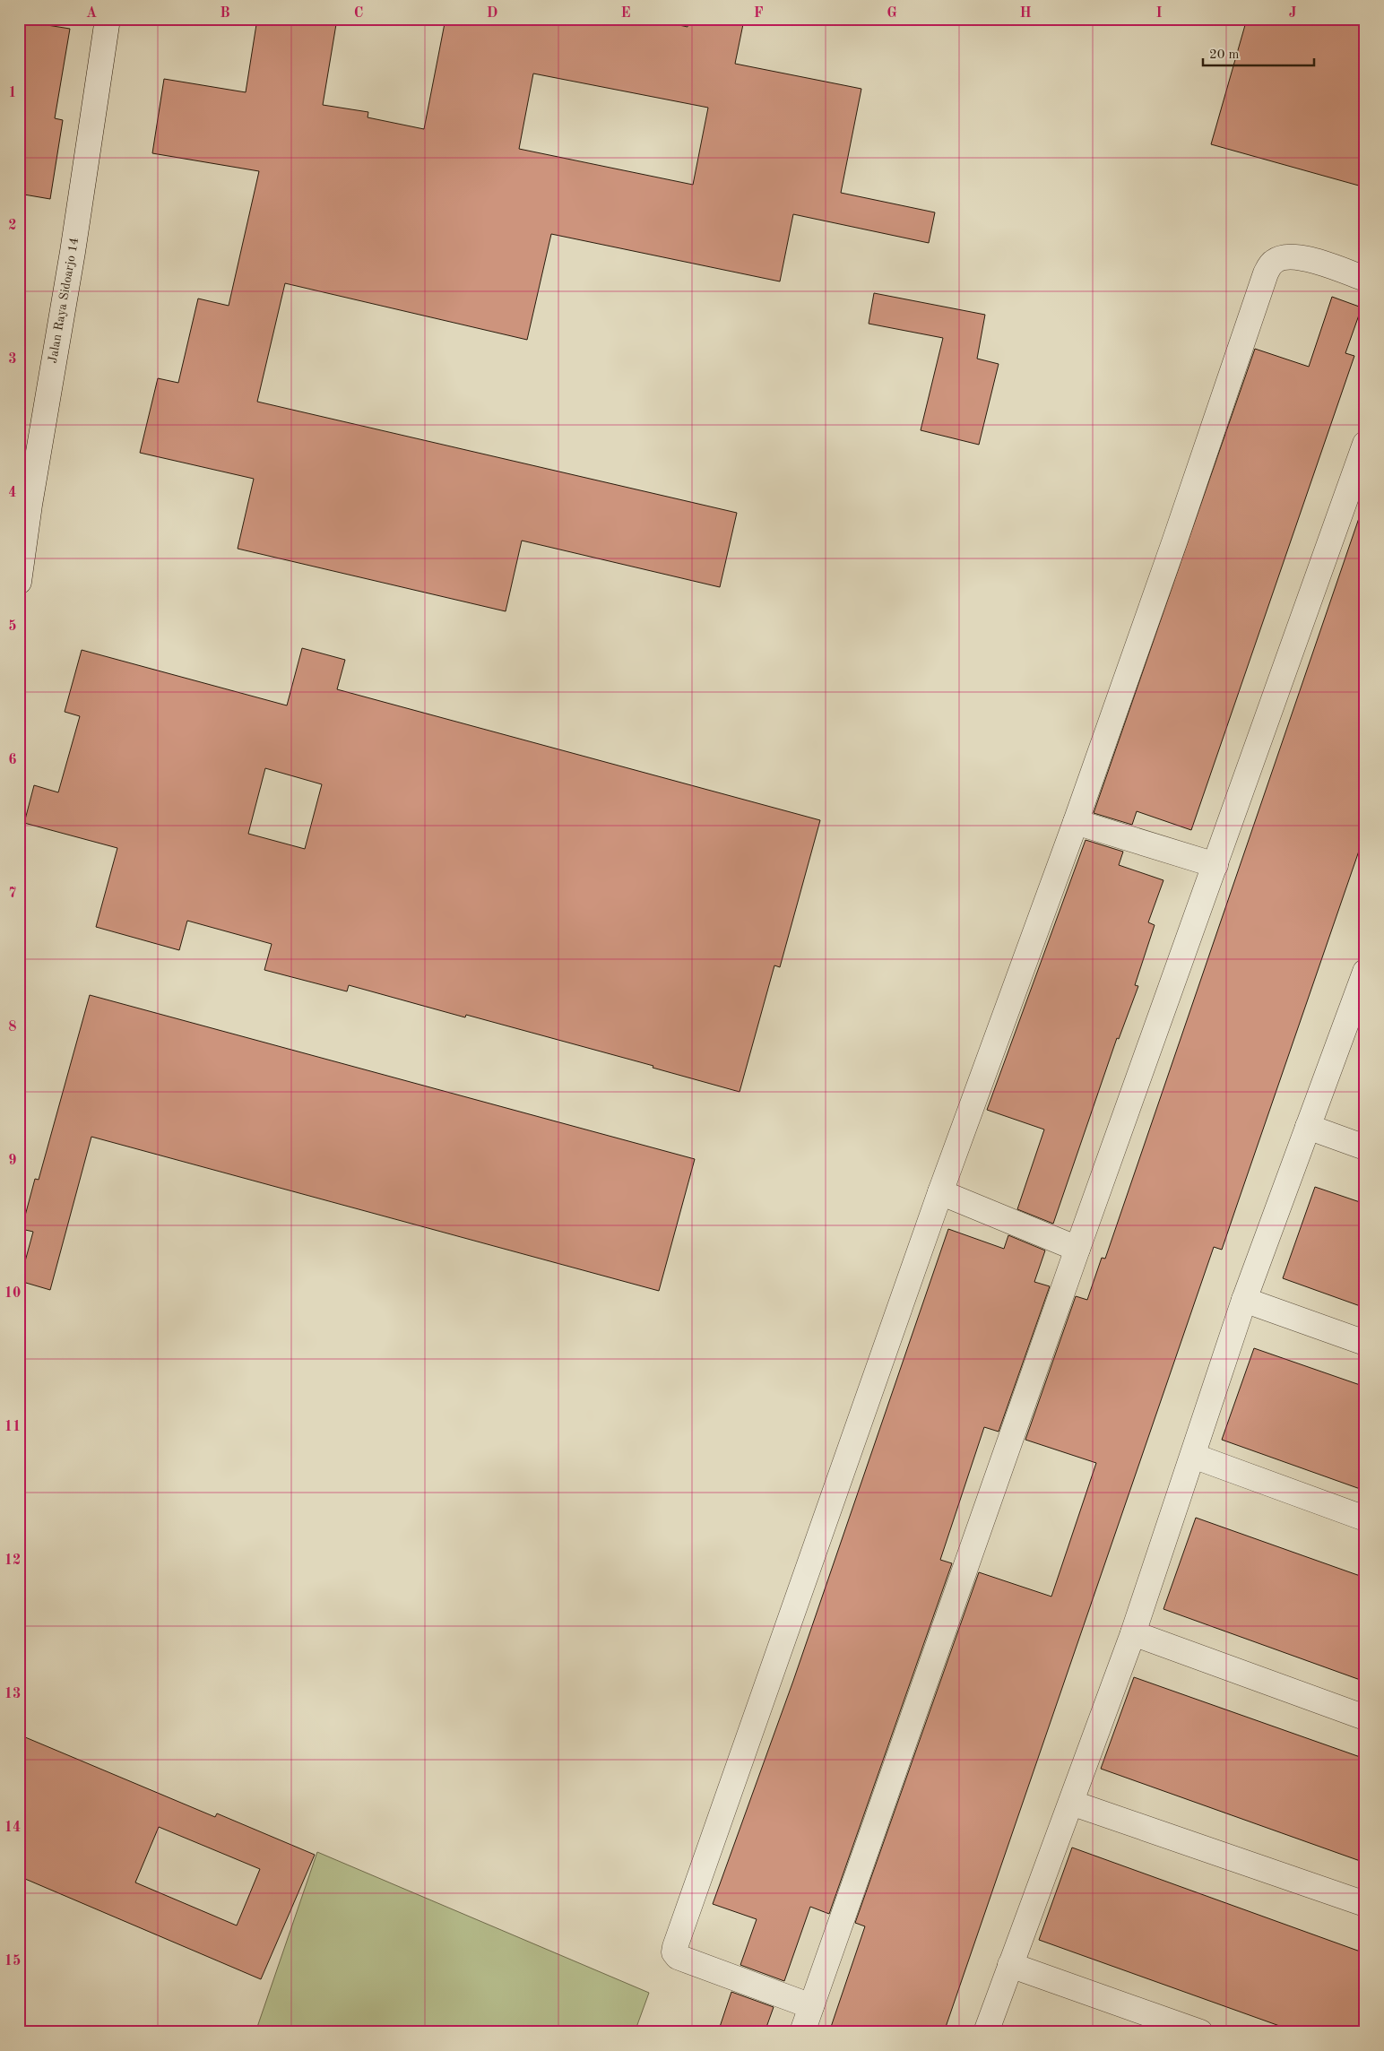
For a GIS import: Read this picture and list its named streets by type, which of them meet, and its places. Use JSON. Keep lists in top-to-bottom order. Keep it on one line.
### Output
{"streets":{"street":["Jalan Raya Sidoarjo 14"]},"scale_bar":"20 m","grid":{"columns":["A","B","C","D","E","F","G","H","I","J"],"rows":["1","2","3","4","5","6","7","8","9","10","11","12","13","14","15"]}}
